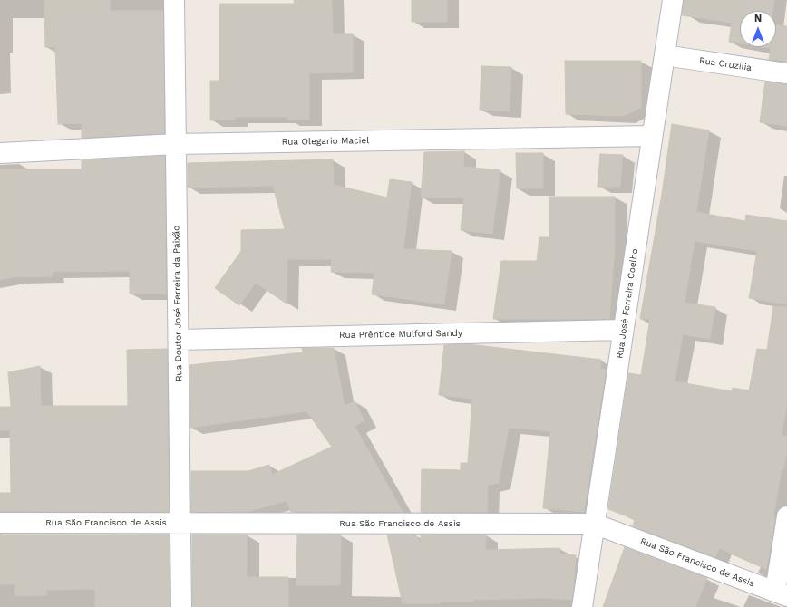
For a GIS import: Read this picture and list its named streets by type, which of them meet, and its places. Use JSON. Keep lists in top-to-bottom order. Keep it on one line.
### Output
{"streets":{"street":["Rua Cruzília","Rua Olegario Maciel","Rua Doutor José Ferreira da Paixão","Rua José Ferreira Coelho","Rua Prêntice Mulford Sandy","Rua São Francisco de Assis"]},"crossings":[["Rua Cruzília","Rua José Ferreira Coelho"],["Rua Olegario Maciel","Rua Doutor José Ferreira da Paixão"],["Rua Olegario Maciel","Rua José Ferreira Coelho"],["Rua Doutor José Ferreira da Paixão","Rua Prêntice Mulford Sandy"],["Rua Doutor José Ferreira da Paixão","Rua São Francisco de Assis"],["Rua José Ferreira Coelho","Rua Prêntice Mulford Sandy"],["Rua José Ferreira Coelho","Rua São Francisco de Assis"]],"north":"top"}
